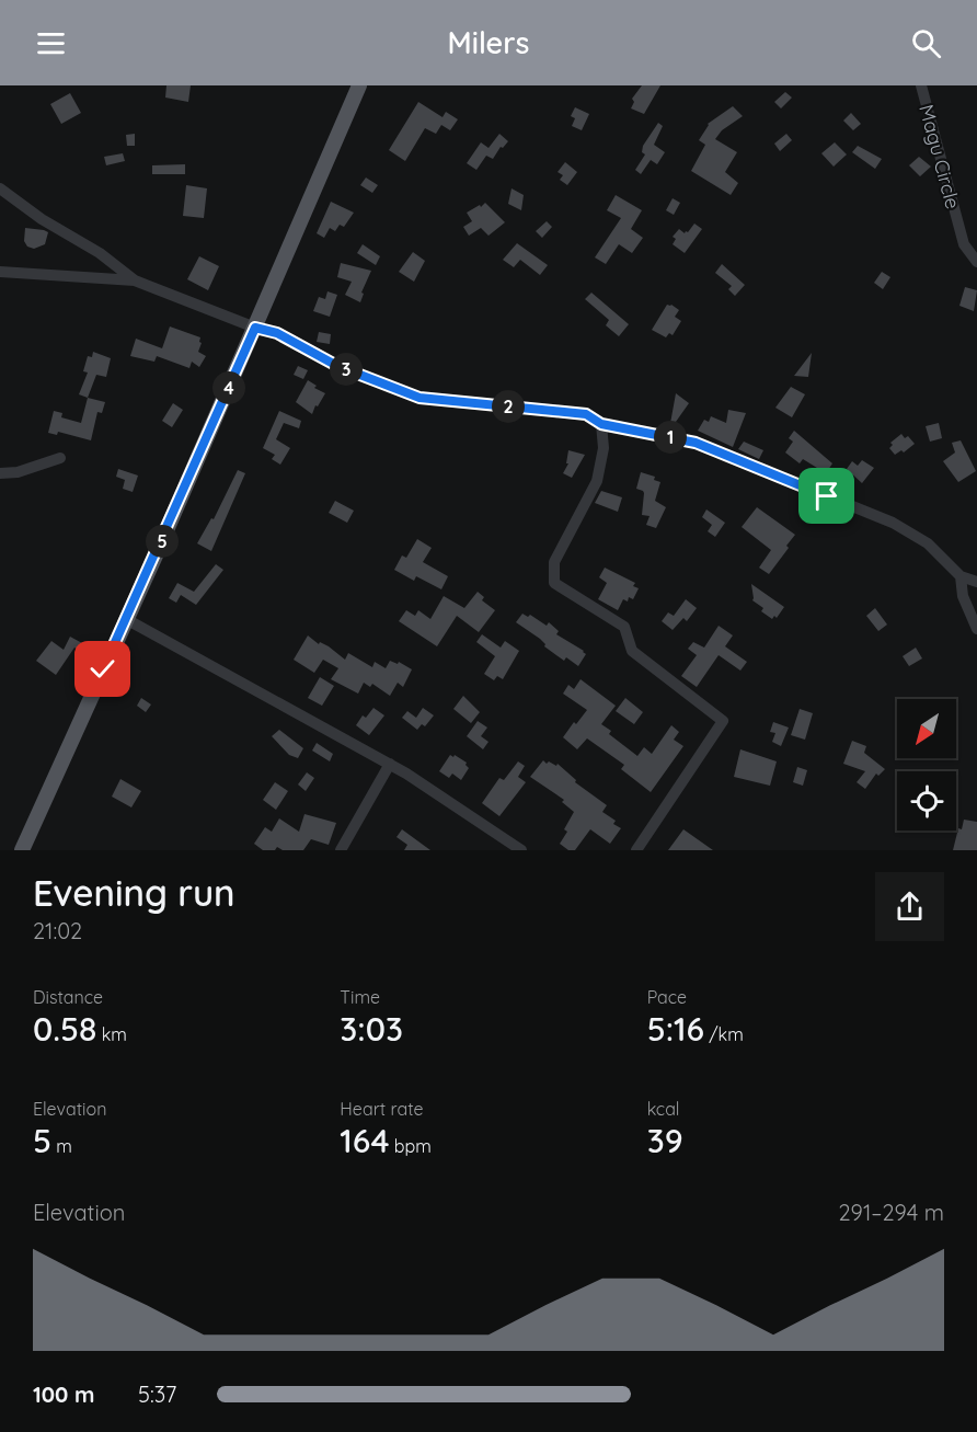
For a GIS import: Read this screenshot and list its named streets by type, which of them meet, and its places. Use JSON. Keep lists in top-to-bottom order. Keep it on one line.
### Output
{"streets":{"street":["Magu Circle"]},"north":"bottom left","page":{"header":"Milers","pins":["3","4","2","1","5"],"heading":["Evening run","21:02"],"stats":[["Distance","0.58 km"],["Time","3:03"],["Pace","5:16 /km"],["Elevation","5 m"],["Heart rate","164 bpm"],["kcal","39"]],"chart":["Elevation","291–294 m"],"list":[{"name":"100 m","note":"5:37"}]}}
